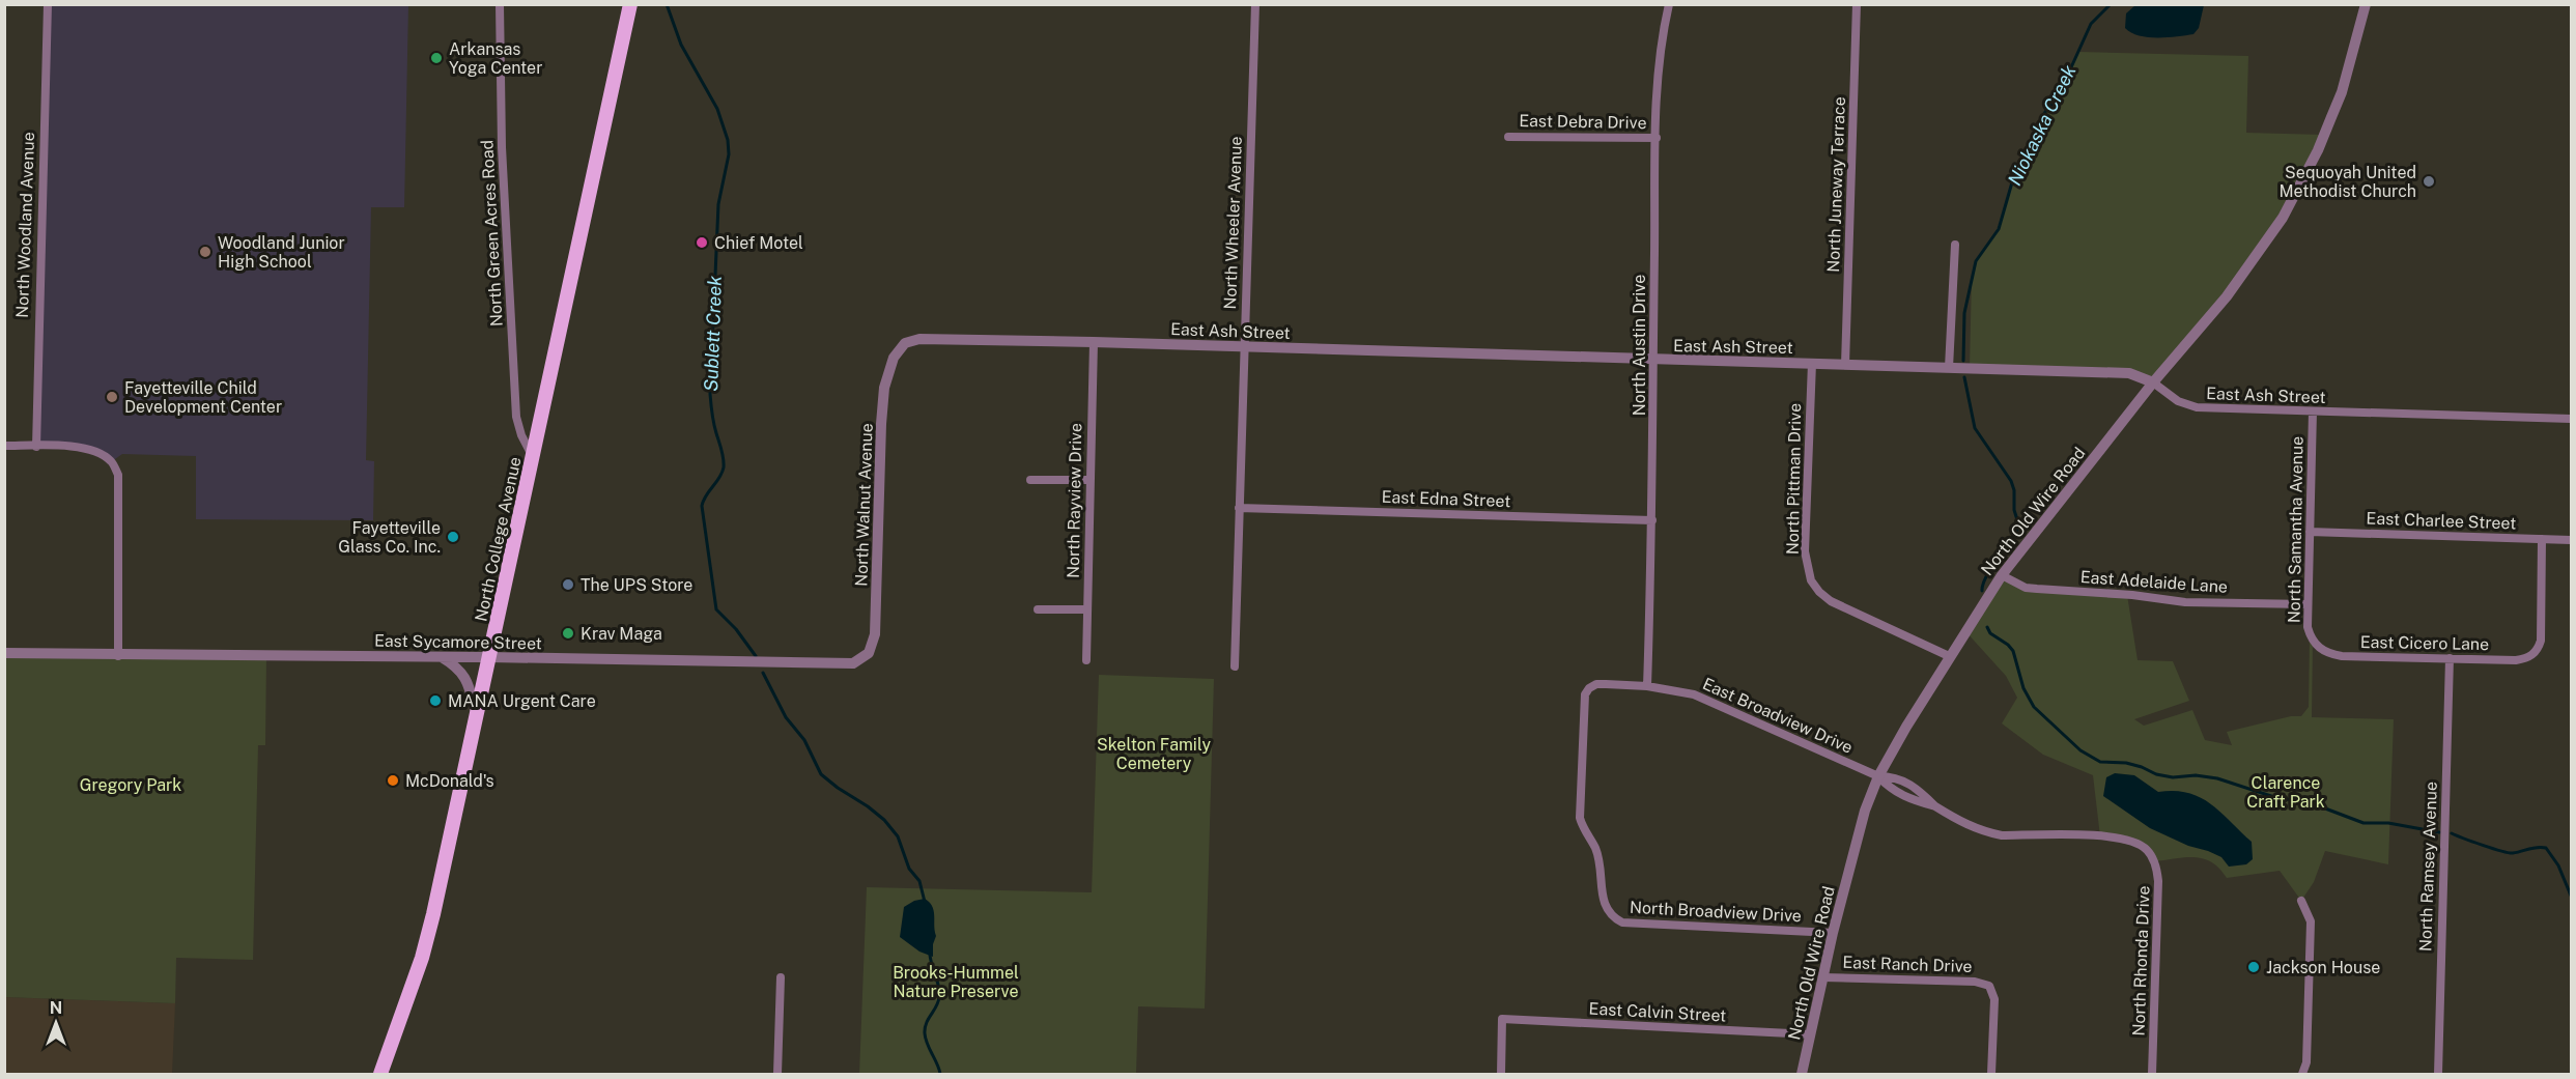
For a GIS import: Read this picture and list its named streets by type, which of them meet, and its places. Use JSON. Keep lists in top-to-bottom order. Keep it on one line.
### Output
{"streets":{"main road":["North College Avenue"],"street":["East Debra Drive","North Juneway Terrace","North Wheeler Avenue","North Woodland Avenue","North Green Acres Road","East Ash Street","North Austin Drive","North Pittman Drive","East Edna Street","North Rayview Drive","North Walnut Avenue","North Old Wire Road","East Charlee Street","North Samantha Avenue","East Adelaide Lane","East Sycamore Street","East Cicero Lane","East Broadview Drive","North Ramsey Avenue","North Broadview Drive","North Rhonda Drive","East Ranch Drive","East Calvin Street"]},"crossings":[["East Debra Drive","North Austin Drive"],["North Juneway Terrace","East Ash Street"],["North Wheeler Avenue","East Ash Street"],["North Wheeler Avenue","East Edna Street"],["North Green Acres Road","North College Avenue"],["East Ash Street","North Austin Drive"],["East Ash Street","North Pittman Drive"],["East Ash Street","North Rayview Drive"],["East Ash Street","North Walnut Avenue"],["East Ash Street","North Old Wire Road"],["East Ash Street","North Samantha Avenue"],["North Austin Drive","East Edna Street"],["North Austin Drive","East Broadview Drive"],["North Pittman Drive","North Old Wire Road"],["North Walnut Avenue","East Sycamore Street"],["North Old Wire Road","East Adelaide Lane"],["North Old Wire Road","East Broadview Drive"],["North Old Wire Road","North Broadview Drive"],["North Old Wire Road","East Ranch Drive"],["North Old Wire Road","East Calvin Street"],["East Charlee Street","North Samantha Avenue"],["East Charlee Street","East Cicero Lane"],["North Samantha Avenue","East Adelaide Lane"],["North Samantha Avenue","East Cicero Lane"],["North College Avenue","East Sycamore Street"],["East Cicero Lane","North Ramsey Avenue"],["East Broadview Drive","North Broadview Drive"],["East Broadview Drive","North Rhonda Drive"]],"water":["Niokaska Creek","Sublett Creek"],"parks":["Skelton Family Cemetery","Clarence Craft Park","Gregory Park","Brooks-Hummel Nature Preserve"],"places":["Arkansas Yoga Center","Sequoyah United Methodist Church","Chief Motel","Woodland Junior High School","Fayetteville Child Development Center","Fayetteville Glass Co. Inc.","The UPS Store","Krav Maga","MANA Urgent Care","McDonald's","Jackson House"],"north":"top"}
